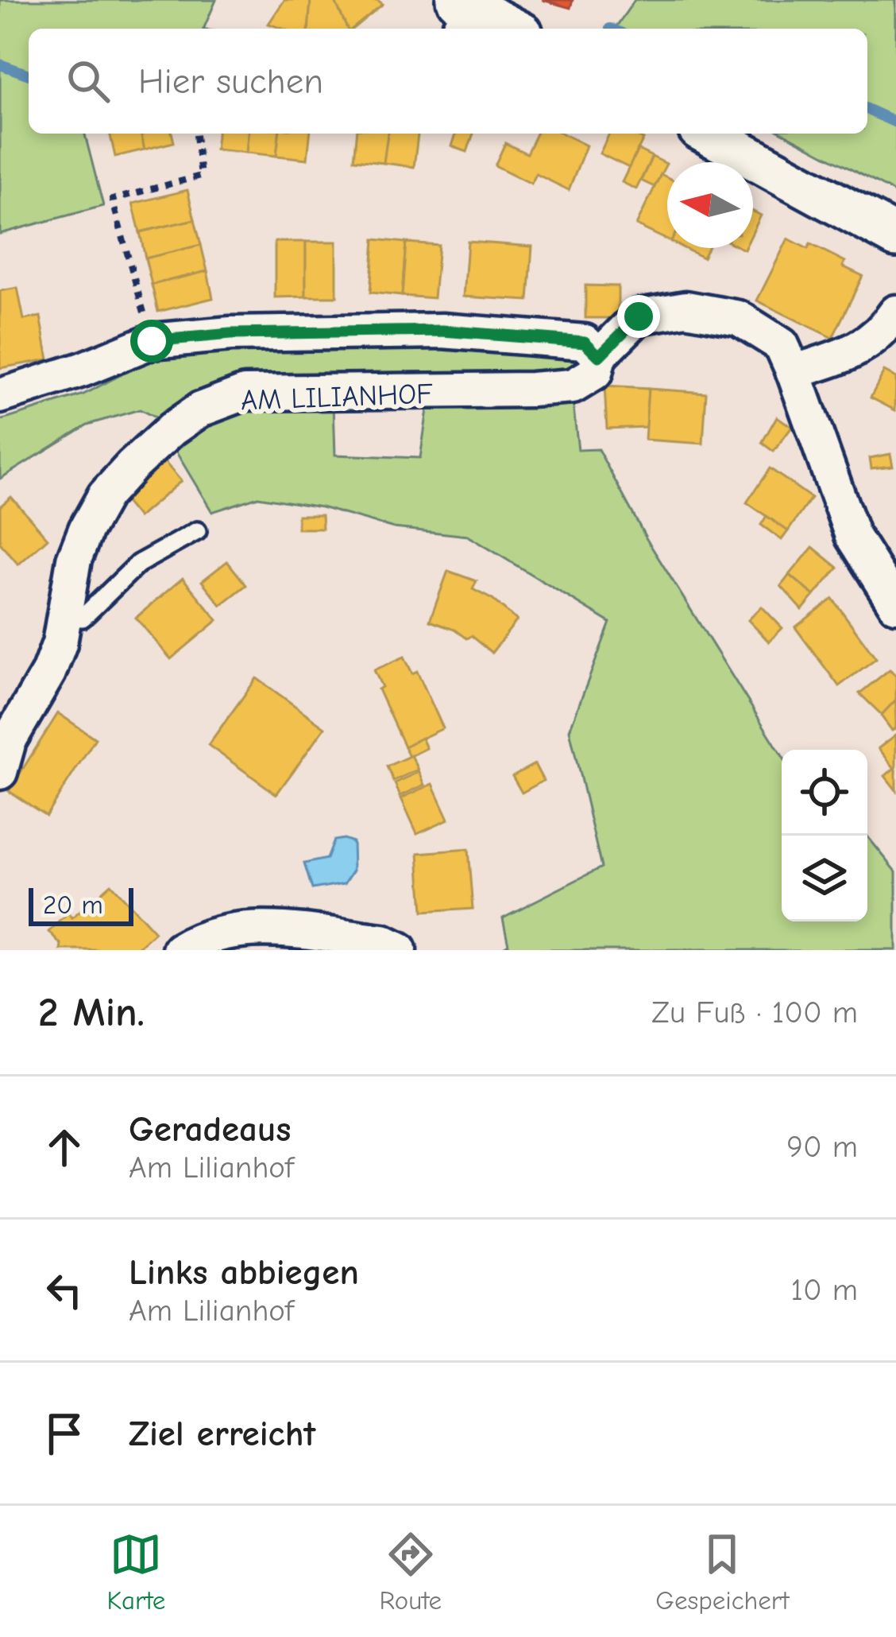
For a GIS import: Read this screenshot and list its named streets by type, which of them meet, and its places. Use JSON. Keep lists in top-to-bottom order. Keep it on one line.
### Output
{"streets":{"street":["AM LILIANHOF"]},"scale_bar":"20 m","north":"left","page":{"search":"Hier suchen","scale":"20 m","heading":["2 Min.","Zu Fuß · 100 m"],"list":[["Geradeaus","Am Lilianhof","90 m"],["Links abbiegen","Am Lilianhof","10 m"],"Ziel erreicht"],"nav":["Karte","Route","Gespeichert"]}}
